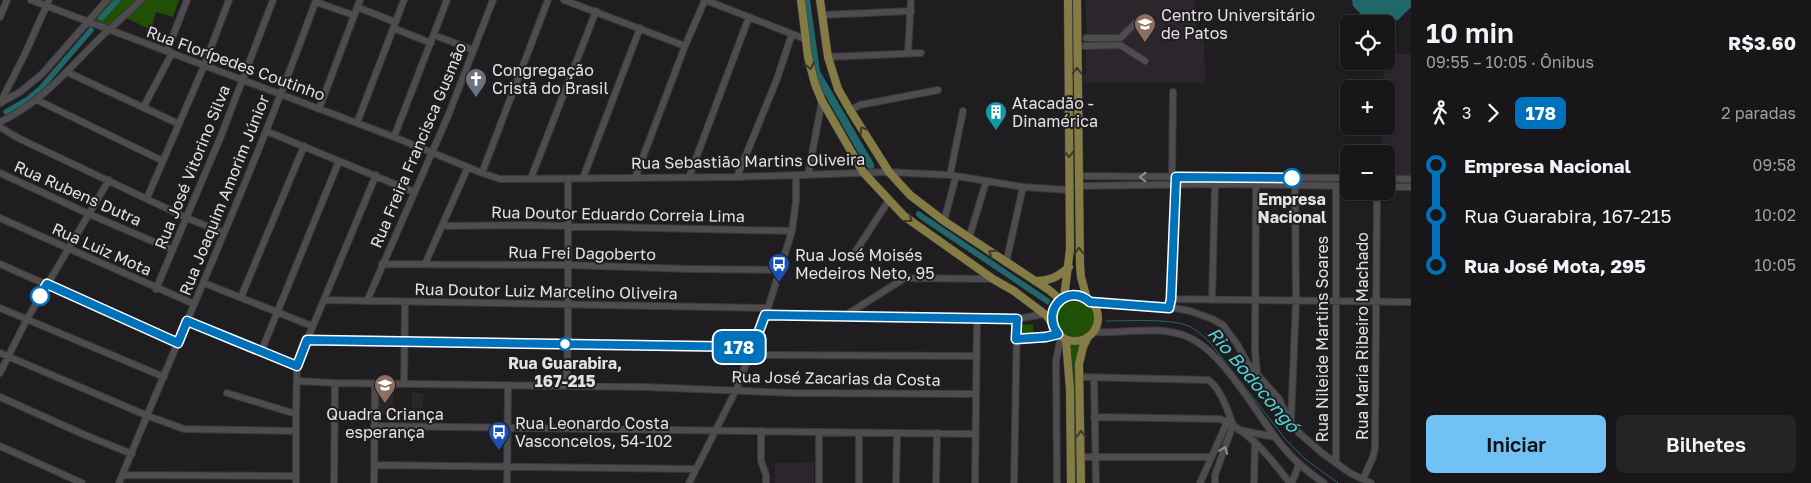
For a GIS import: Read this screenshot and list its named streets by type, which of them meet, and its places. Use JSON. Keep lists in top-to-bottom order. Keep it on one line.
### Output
{"streets":{"street":["Rua Florípedes Coutinho","Rua Freira Francisca Gusmão","Rua Sebastião Martins Oliveira","Rua José Vitorino Silva","Rua Rubens Dutra","Rua Joaquim Amorim Júnior","Rua Doutor Eduardo Correia Lima","Rua Luiz Mota","Rua Frei Dagoberto","Rua Doutor Luiz Marcelino Oliveira","Rua Maria Ribeiro Machado","Rua Nileide Martins Soares","Rua José Zacarias da Costa"]},"crossings":[["Rua Florípedes Coutinho","Rua Freira Francisca Gusmão"],["Rua Florípedes Coutinho","Rua Sebastião Martins Oliveira"],["Rua Florípedes Coutinho","Rua José Vitorino Silva"],["Rua Florípedes Coutinho","Rua Joaquim Amorim Júnior"],["Rua Freira Francisca Gusmão","Rua Sebastião Martins Oliveira"],["Rua Freira Francisca Gusmão","Rua Frei Dagoberto"],["Rua Freira Francisca Gusmão","Rua Doutor Luiz Marcelino Oliveira"],["Rua José Vitorino Silva","Rua Rubens Dutra"],["Rua José Vitorino Silva","Rua Luiz Mota"],["Rua Joaquim Amorim Júnior","Rua Luiz Mota"]],"water":["Rio Bodocongó"],"places":{"school or university":["Centro Universitário de Patos","Quadra Criança esperança"],"church":["Congregação Cristã do Brasil"],"building":["Atacadão - Dinamérica"],"other":["Empresa Nacional","Rua Guarabira, 167-215"],"bus stop":["Rua José Moisés Medeiros Neto, 95","Rua Leonardo Costa Vasconcelos, 54-102"]},"lines":["bus line 178"],"page":{"on_map":"178","heading":["10 min","09:55 – 10:05 · Ônibus","R$3.60"],"map_buttons":["+","−"],"legs":["3","178","2 paradas"],"list":[{"name":"Empresa Nacional","value":"09:58"},{"name":"Rua Guarabira, 167-215","value":"10:02"},{"name":"Rua José Mota, 295","value":"10:05"}],"buttons":["Iniciar","Bilhetes"]}}
